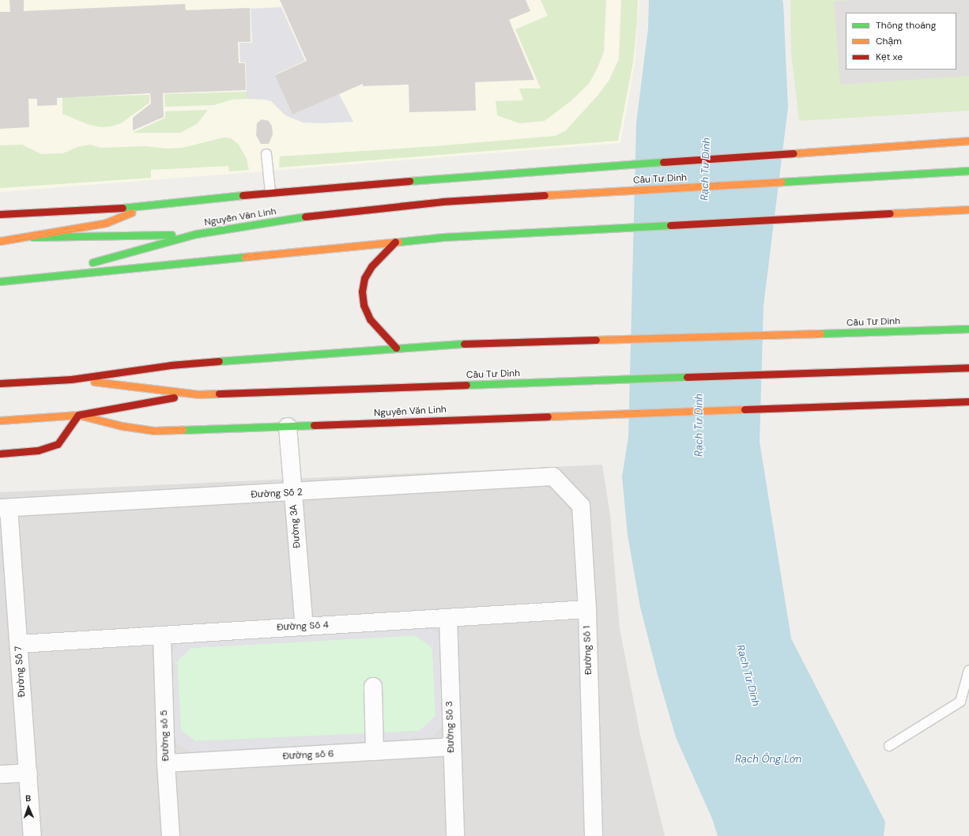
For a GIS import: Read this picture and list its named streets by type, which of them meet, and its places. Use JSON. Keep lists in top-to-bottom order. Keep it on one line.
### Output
{"streets":{"main road":["Cầu Tư Dinh","Nguyễn Văn Linh"],"street":["Đường Số 2","Đường 3A","Đường Số 4","Đường Số 1","Đường Số 7","Đường Số 3","Đường số 5","Đường số 6"]},"crossings":[["Cầu Tư Dinh","Nguyễn Văn Linh"],["Nguyễn Văn Linh","Đường 3A"],["Đường Số 2","Đường 3A"],["Đường Số 2","Đường Số 1"],["Đường Số 2","Đường Số 7"],["Đường 3A","Đường Số 4"],["Đường Số 4","Đường Số 1"],["Đường Số 4","Đường Số 7"],["Đường Số 4","Đường Số 3"],["Đường Số 4","Đường số 5"],["Đường Số 3","Đường số 6"],["Đường số 5","Đường số 6"]],"water":["Rạch Tư Dinh","Rạch Ông Lớn"],"legend":["Thông thoáng","Chậm","Kẹt xe"],"north":"top"}
